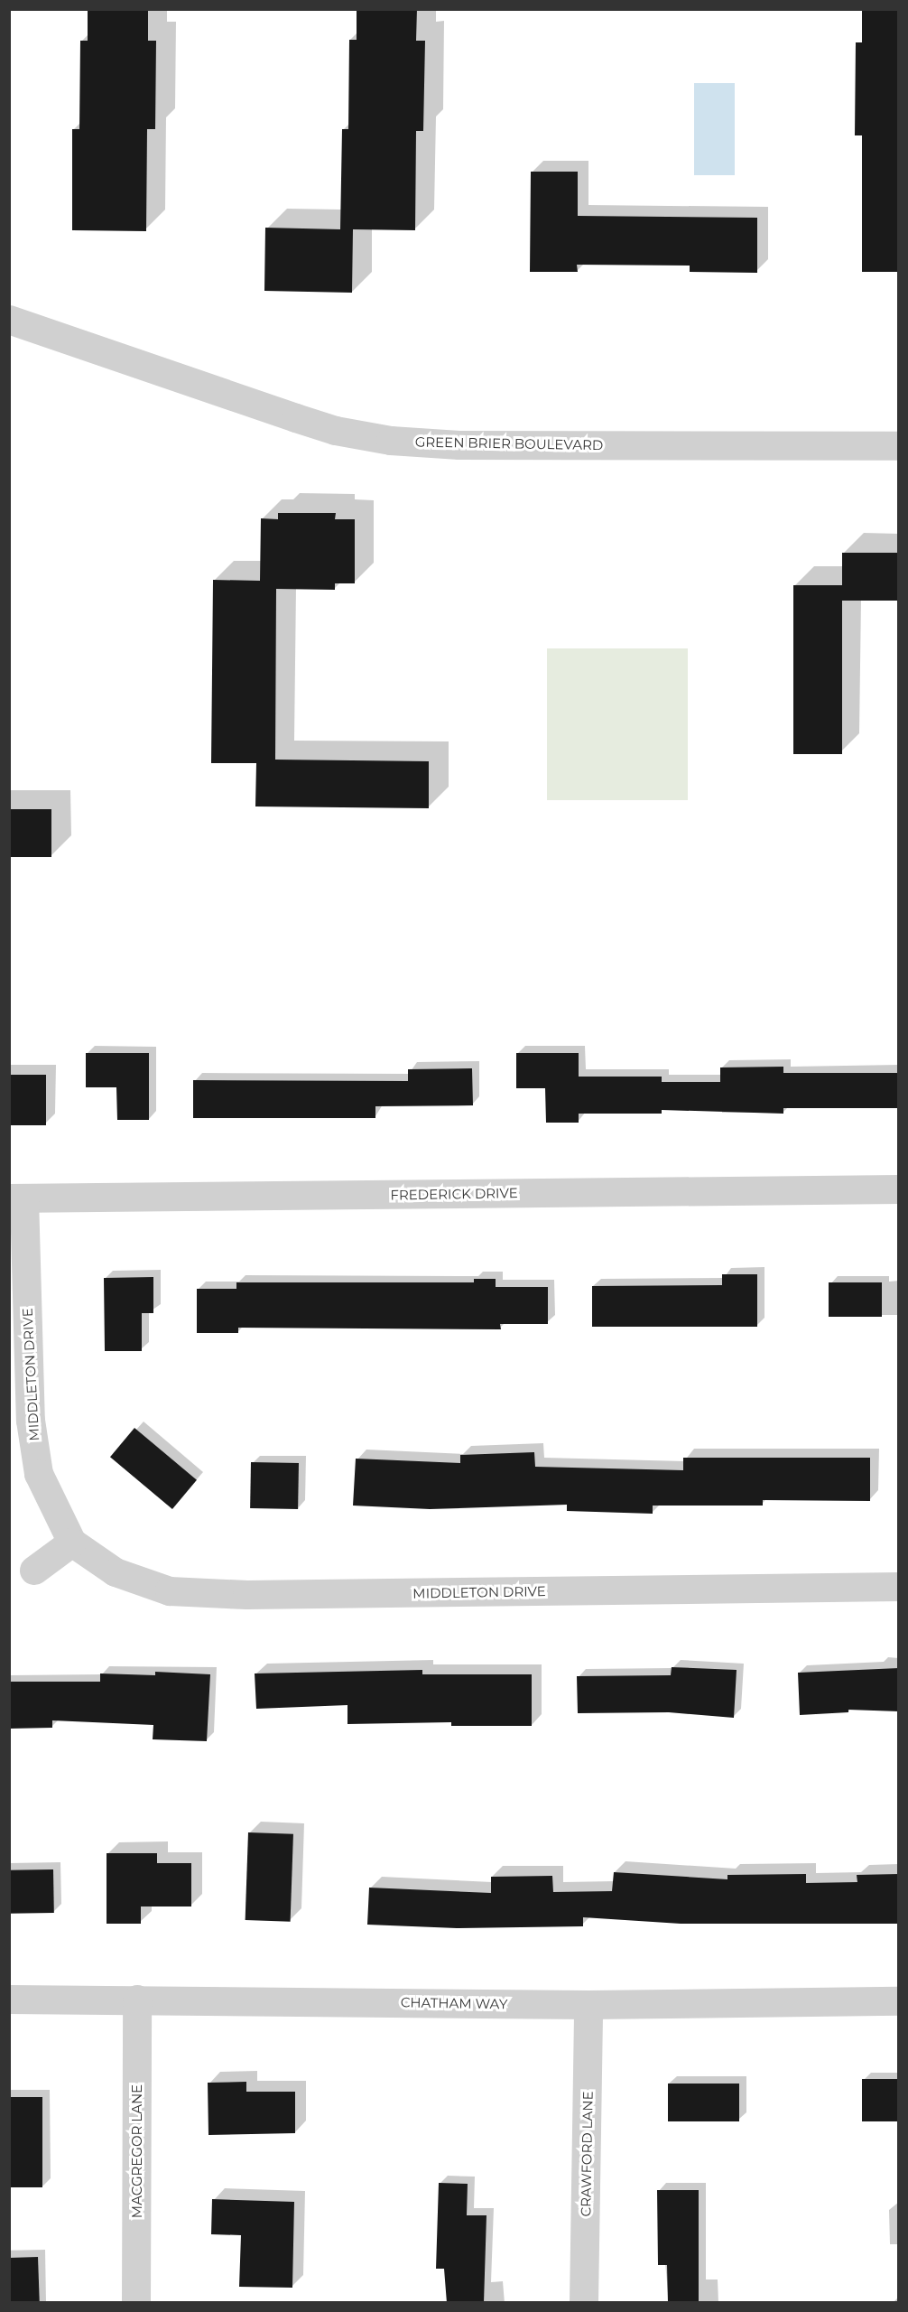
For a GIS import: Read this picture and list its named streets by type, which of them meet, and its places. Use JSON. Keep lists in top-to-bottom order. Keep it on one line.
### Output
{"streets":{"street":["GREEN BRIER BOULEVARD","FREDERICK DRIVE","MIDDLETON DRIVE","CHATHAM WAY","MACGREGOR LANE","CRAWFORD LANE"]},"crossings":[["FREDERICK DRIVE","MIDDLETON DRIVE"],["CHATHAM WAY","MACGREGOR LANE"],["CHATHAM WAY","CRAWFORD LANE"]]}
